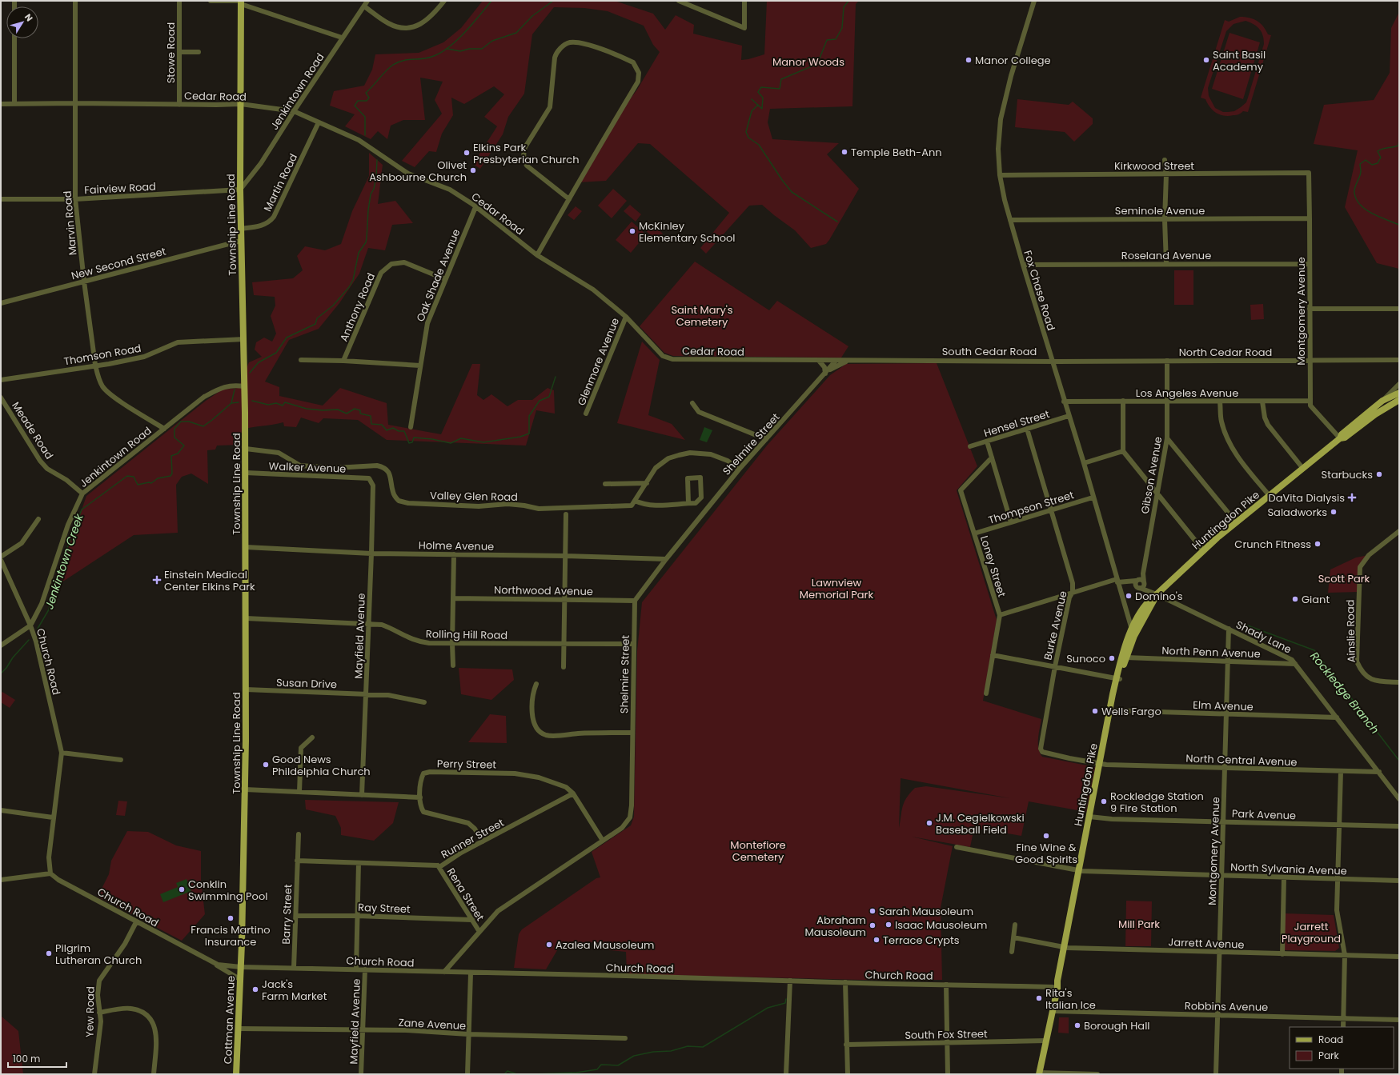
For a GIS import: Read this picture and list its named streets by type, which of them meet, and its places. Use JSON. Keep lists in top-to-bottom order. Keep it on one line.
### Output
{"streets":{"main road":["Township Line Road","Huntingdon Pike","Cottman Avenue"],"street":["Stowe Road","Jenkintown Road","Cedar Road","Kirkwood Street","Martin Road","Fairview Road","Seminole Avenue","Marvin Road","Roseland Avenue","New Second Street","Oak Shade Avenue","Fox Chase Road","Anthony Road","Montgomery Avenue","South Cedar Road","North Cedar Road","Thomson Road","Glenmore Avenue","Los Angeles Avenue","Hensel Street","Meade Road","Shelmire Street","Walker Avenue","Gibson Avenue","Valley Glen Road","Thompson Street","Holme Avenue","Loney Street","Northwood Avenue","Burke Avenue","Ainslie Road","Rolling Hill Road","Mayfield Avenue","Shady Lane","North Penn Avenue","Church Road","Susan Drive","Elm Avenue","North Central Avenue","Perry Street","Park Avenue","Runner Street","North Sylvania Avenue","Rena Street","Ray Street","Barry Street","Jarrett Avenue","Robbins Avenue","Yew Road","Zane Avenue","South Fox Street"]},"crossings":[["Stowe Road","Cedar Road"],["Jenkintown Road","Cedar Road"],["Jenkintown Road","Fairview Road"],["Jenkintown Road","Marvin Road"],["Jenkintown Road","Township Line Road"],["Jenkintown Road","Meade Road"],["Jenkintown Road","Church Road"],["Cedar Road","Martin Road"],["Cedar Road","Marvin Road"],["Cedar Road","Township Line Road"],["Cedar Road","Oak Shade Avenue"],["Cedar Road","South Cedar Road"],["Cedar Road","Glenmore Avenue"],["Cedar Road","Shelmire Street"],["Kirkwood Street","Fox Chase Road"],["Kirkwood Street","Montgomery Avenue"],["Martin Road","Township Line Road"],["Fairview Road","Marvin Road"],["Fairview Road","Township Line Road"],["Seminole Avenue","Fox Chase Road"],["Seminole Avenue","Montgomery Avenue"],["Marvin Road","New Second Street"],["Marvin Road","Thomson Road"],["Township Line Road","New Second Street"],["Township Line Road","Thomson Road"],["Township Line Road","Walker Avenue"],["Township Line Road","Valley Glen Road"],["Township Line Road","Holme Avenue"],["Township Line Road","Rolling Hill Road"],["Township Line Road","Church Road"],["Township Line Road","Susan Drive"],["Township Line Road","Cottman Avenue"],["Roseland Avenue","Fox Chase Road"],["Roseland Avenue","Montgomery Avenue"],["Oak Shade Avenue","Anthony Road"],["Fox Chase Road","South Cedar Road"],["Fox Chase Road","North Cedar Road"],["Fox Chase Road","Los Angeles Avenue"],["Fox Chase Road","Hensel Street"],["Fox Chase Road","Thompson Street"],["Fox Chase Road","Huntingdon Pike"],["Montgomery Avenue","North Cedar Road"],["Montgomery Avenue","Los Angeles Avenue"],["Montgomery Avenue","Huntingdon Pike"],["Montgomery Avenue","Shady Lane"],["Montgomery Avenue","North Penn Avenue"],["Montgomery Avenue","Elm Avenue"],["Montgomery Avenue","North Central Avenue"],["Montgomery Avenue","Park Avenue"],["Montgomery Avenue","North Sylvania Avenue"],["Montgomery Avenue","Jarrett Avenue"],["Montgomery Avenue","Robbins Avenue"],["South Cedar Road","North Cedar Road"],["North Cedar Road","Gibson Avenue"],["Los Angeles Avenue","Gibson Avenue"],["Hensel Street","Burke Avenue"],["Shelmire Street","Holme Avenue"],["Shelmire Street","Northwood Avenue"],["Shelmire Street","Rolling Hill Road"],["Shelmire Street","Church Road"],["Shelmire Street","Perry Street"],["Shelmire Street","Rena Street"],["Walker Avenue","Mayfield Avenue"],["Thompson Street","Loney Street"],["Thompson Street","Burke Avenue"],["Huntingdon Pike","Shady Lane"],["Huntingdon Pike","North Penn Avenue"],["Huntingdon Pike","Church Road"],["Huntingdon Pike","Elm Avenue"],["Huntingdon Pike","North Central Avenue"],["Huntingdon Pike","Park Avenue"],["Huntingdon Pike","North Sylvania Avenue"],["Huntingdon Pike","Jarrett Avenue"],["Huntingdon Pike","Robbins Avenue"],["Huntingdon Pike","South Fox Street"],["Holme Avenue","Mayfield Avenue"],["Burke Avenue","North Central Avenue"],["Rolling Hill Road","Mayfield Avenue"],["Mayfield Avenue","Church Road"],["Mayfield Avenue","Susan Drive"],["Mayfield Avenue","Runner Street"],["Mayfield Avenue","Ray Street"],["Mayfield Avenue","Zane Avenue"],["Shady Lane","North Penn Avenue"],["Shady Lane","Elm Avenue"],["Shady Lane","North Central Avenue"],["Church Road","Barry Street"],["Church Road","Yew Road"],["Church Road","Cottman Avenue"],["Perry Street","Runner Street"],["Runner Street","Rena Street"],["Runner Street","Barry Street"],["Rena Street","Ray Street"],["Ray Street","Barry Street"],["Cottman Avenue","Zane Avenue"]],"water":["Jenkintown Creek","Rockledge Branch"],"parks":["Manor Woods","Saint Mary's Cemetery","Scott Park","Lawnview Memorial Park","Montefiore Cemetery","Mill Park","Jarrett Playground"],"places":{"other":["Manor College","Saint Basil Academy","Temple Beth-Ann","Elkins Park Presbyterian Church","Olivet Ashbourne Church","McKinley Elementary School","Starbucks","Saladworks","Crunch Fitness","Domino's","Giant","Sunoco","Wells Fargo","Good News Phildelphia Church","Rockledge Station 9 Fire Station","J.M. Cegielkowski Baseball Field","Fine Wine & Good Spirits","Conklin Swimming Pool","Sarah Mausoleum","Francis Martino Insurance","Isaac Mausoleum","Abraham Mausoleum","Terrace Crypts","Azalea Mausoleum","Pilgrim Lutheran Church","Jack's Farm Market","Rita's Italian Ice","Borough Hall"],"health":["DaVita Dialysis","Einstein Medical Center Elkins Park"]},"legend":["Road","Park"],"scale_bar":"100 m","north":"top right"}
